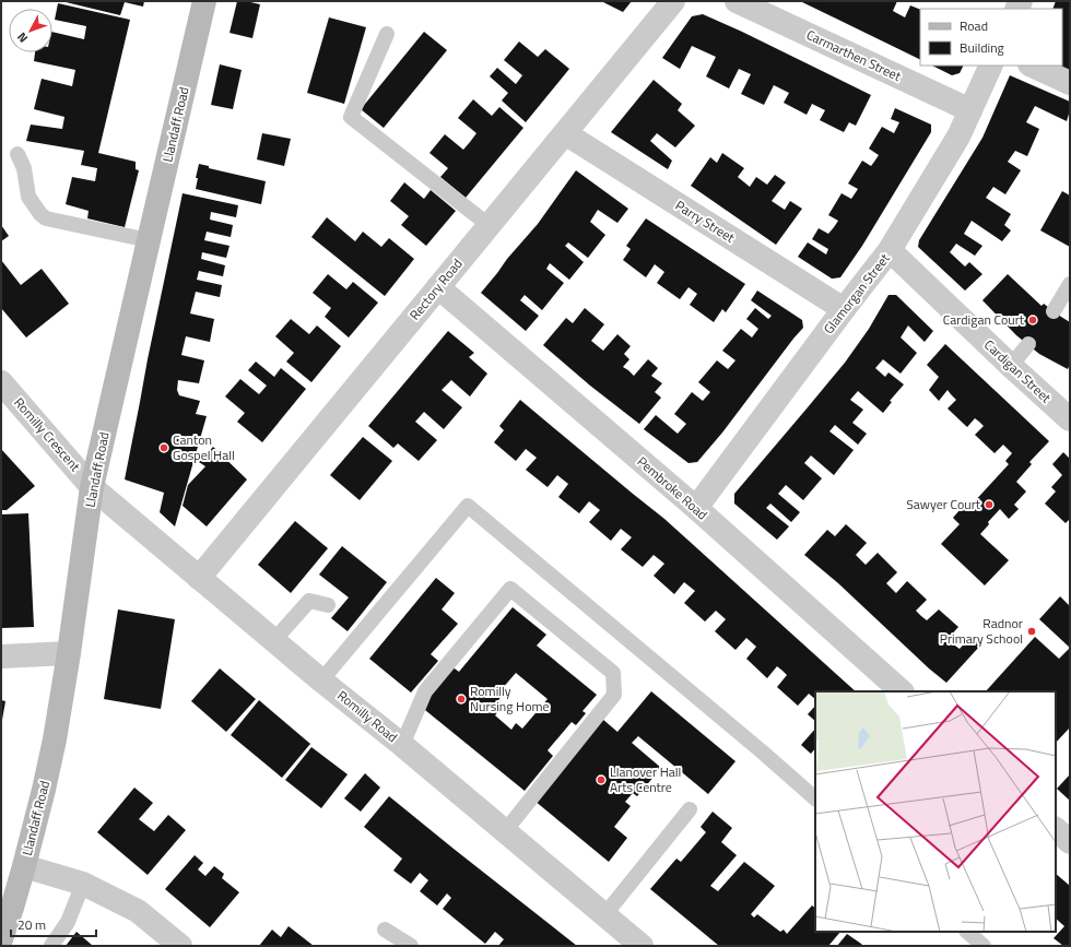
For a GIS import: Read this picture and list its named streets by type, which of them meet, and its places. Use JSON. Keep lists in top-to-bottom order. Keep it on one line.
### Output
{"streets":{"main road":["Llandaff Road"],"street":["Carmarthen Street","Parry Street","Rectory Road","Glamorgan Street","Cardigan Street","Romilly Crescent","Pembroke Road","Romilly Road"]},"crossings":[["Carmarthen Street","Glamorgan Street"],["Llandaff Road","Romilly Crescent"],["Llandaff Road","Romilly Road"],["Parry Street","Rectory Road"],["Parry Street","Glamorgan Street"],["Rectory Road","Pembroke Road"],["Rectory Road","Romilly Road"],["Glamorgan Street","Cardigan Street"],["Glamorgan Street","Pembroke Road"],["Romilly Crescent","Romilly Road"]],"places":["Cardigan Court","Canton Gospel Hall","Sawyer Court","Radnor Primary School","Romilly Nursing Home","Llanover Hall Arts Centre"],"legend":["Road","Building"],"scale_bar":"20 m","north":"bottom left"}
